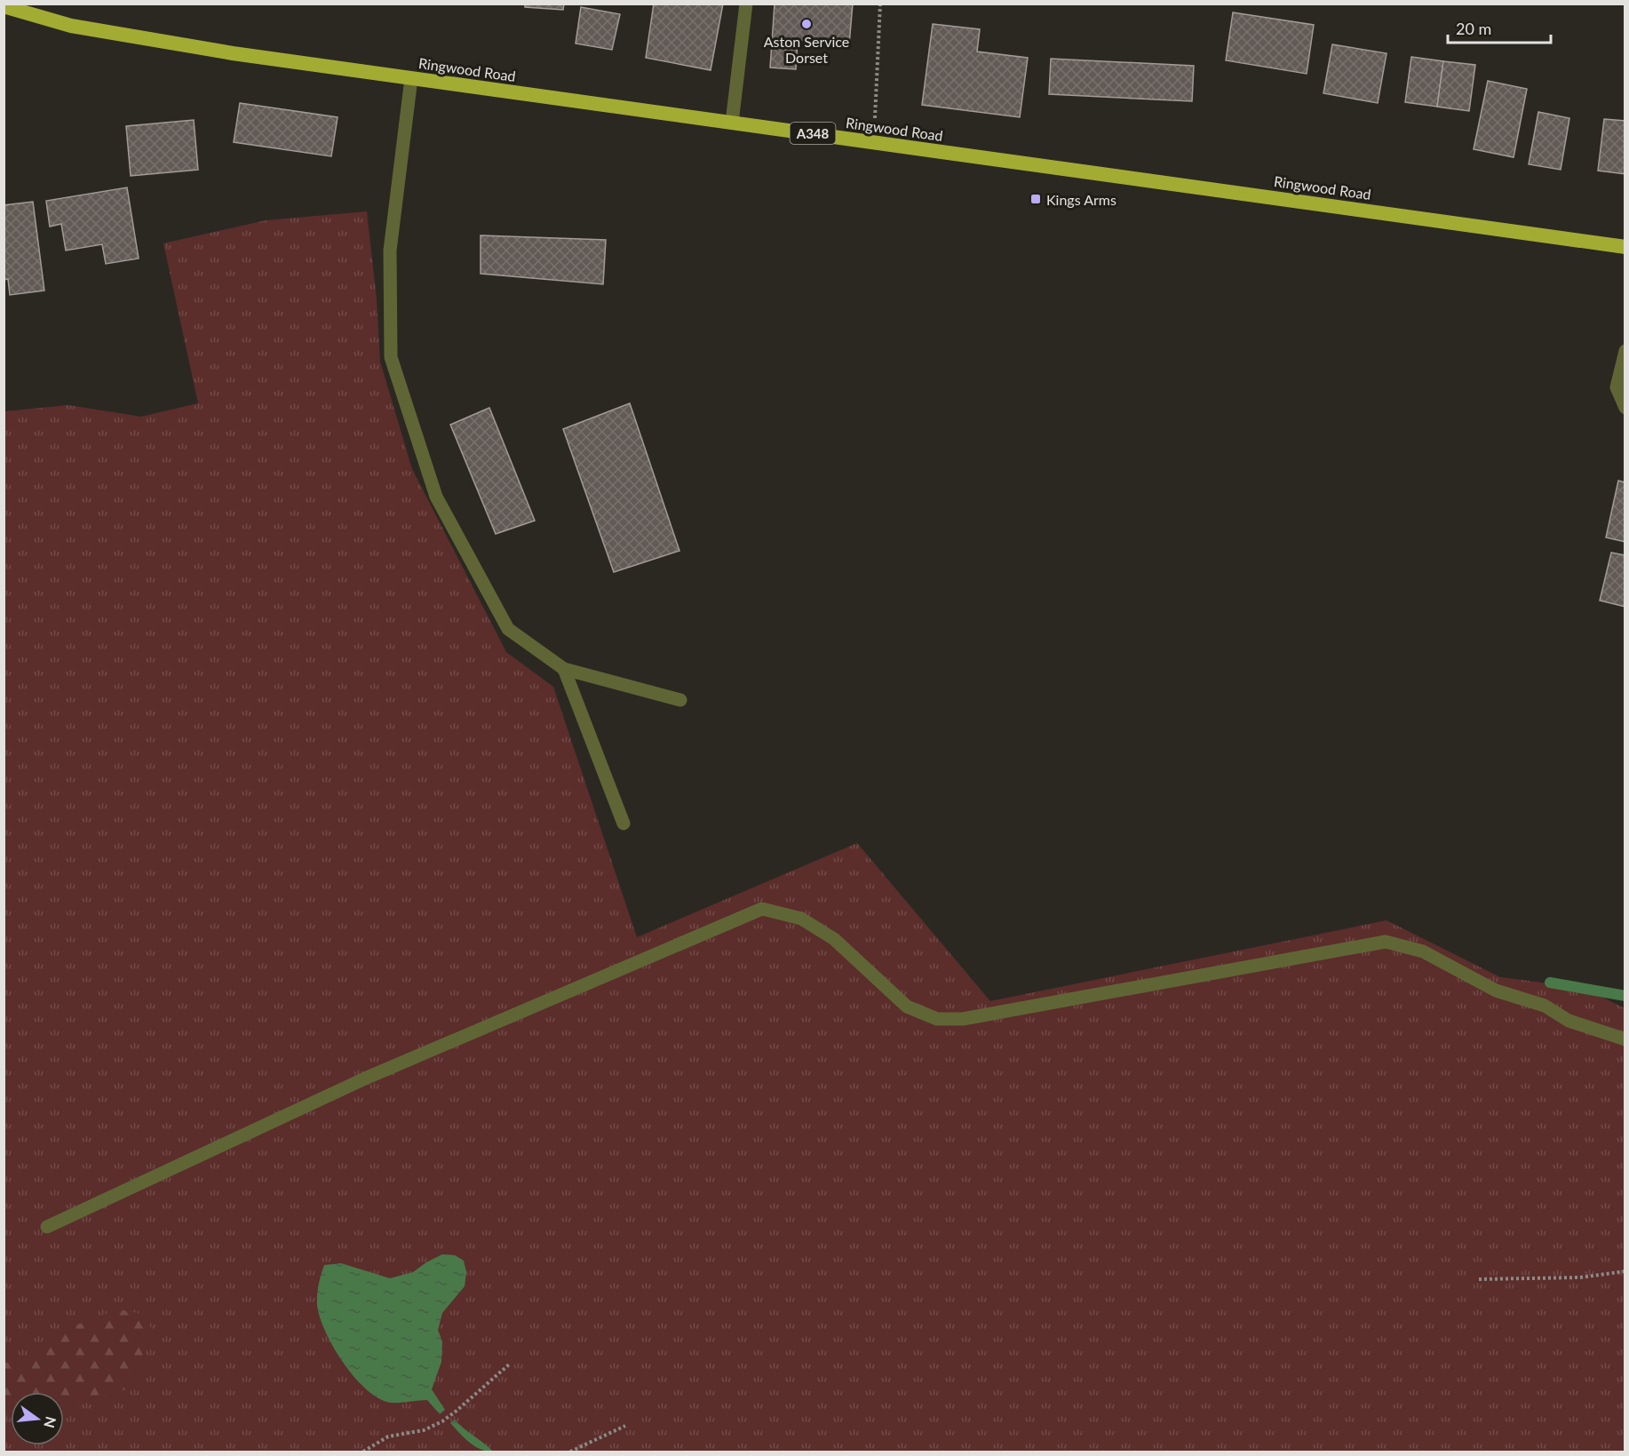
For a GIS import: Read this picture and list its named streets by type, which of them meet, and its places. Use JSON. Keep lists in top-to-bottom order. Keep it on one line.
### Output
{"streets":{"highway":["Ringwood Road","A348"]},"places":{"other":["Aston Service Dorset"],"transit":["Kings Arms"]},"scale_bar":"20 m","north":"right"}
